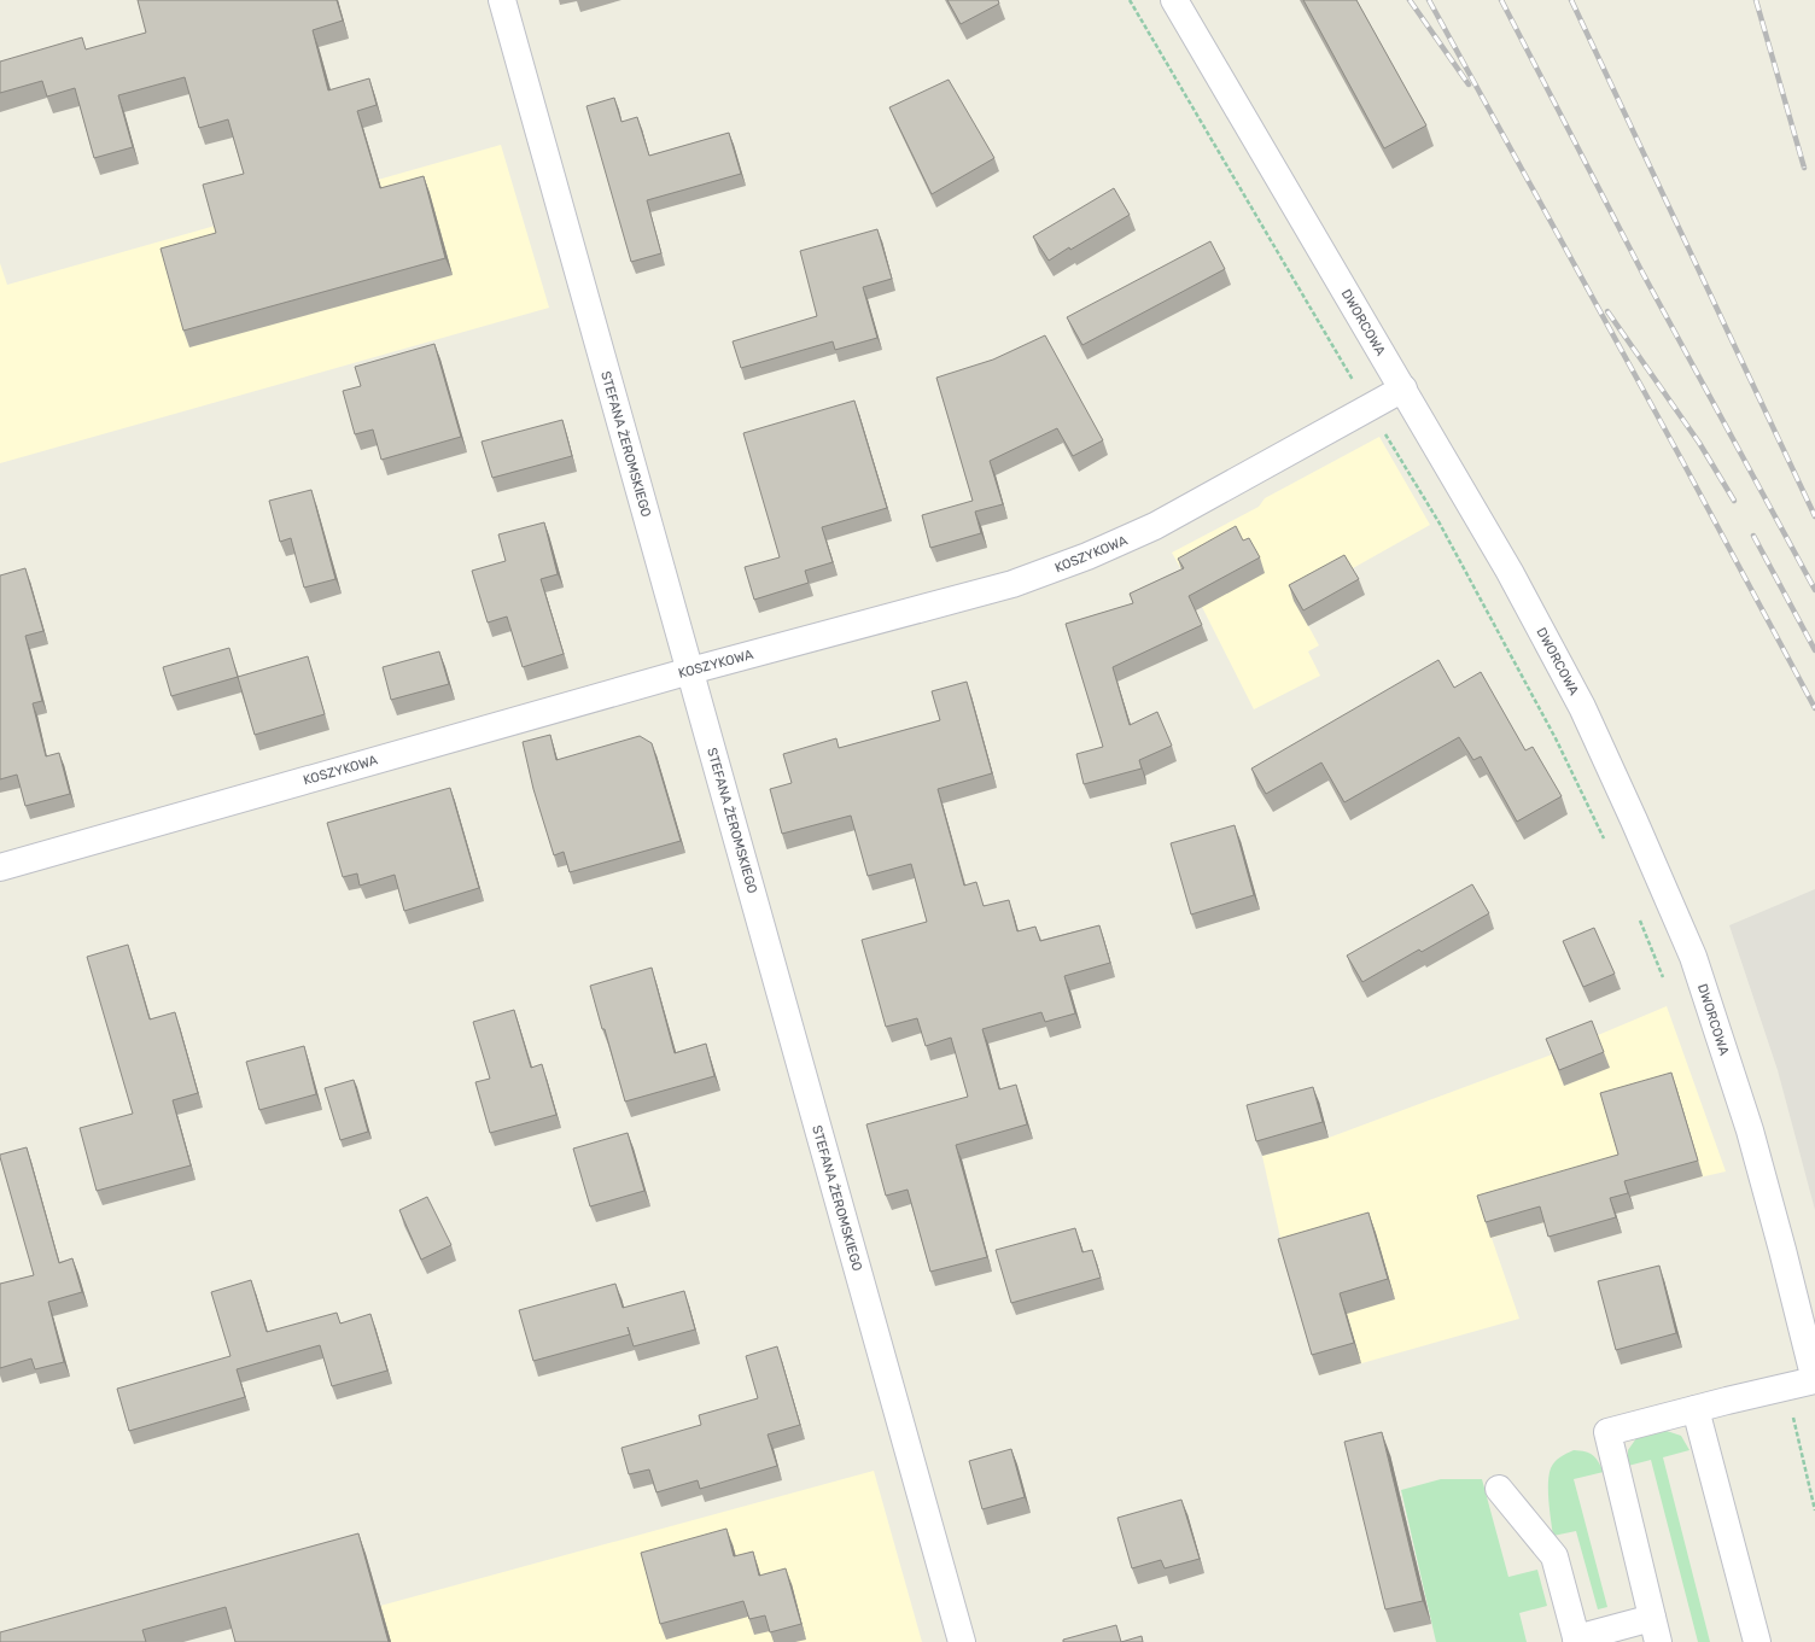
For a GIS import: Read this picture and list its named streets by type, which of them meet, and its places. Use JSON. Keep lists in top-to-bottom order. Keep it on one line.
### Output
{"streets":{"street":["DWORCOWA","STEFANA ŻEROMSKIEGO","KOSZYKOWA"]},"crossings":[["DWORCOWA","KOSZYKOWA"],["STEFANA ŻEROMSKIEGO","KOSZYKOWA"]]}
